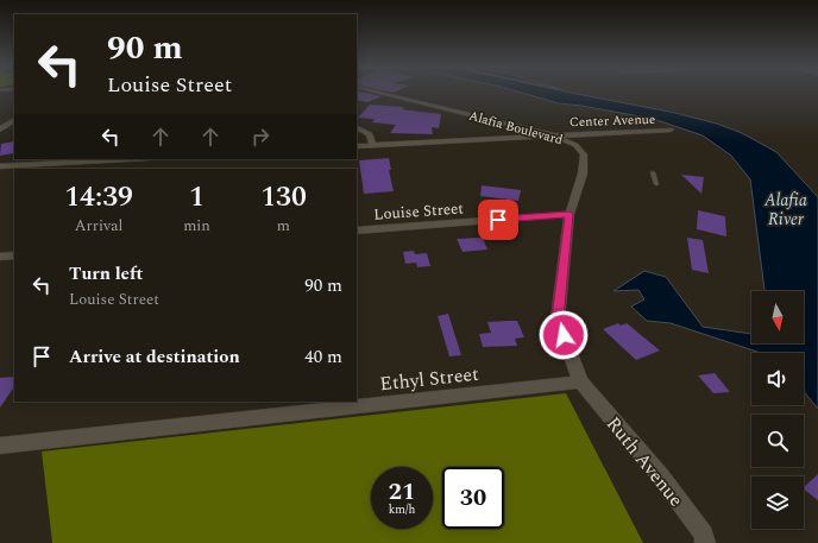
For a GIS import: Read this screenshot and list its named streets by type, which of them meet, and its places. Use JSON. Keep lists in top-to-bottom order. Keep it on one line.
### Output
{"streets":{"street":["Center Avenue","Alafia Boulevard","Louise Street","Ethyl Street","Ruth Avenue"]},"crossings":[["Center Avenue","Alafia Boulevard"],["Alafia Boulevard","Louise Street"],["Alafia Boulevard","Ethyl Street"],["Alafia Boulevard","Ruth Avenue"],["Ethyl Street","Ruth Avenue"]],"water":["Alafia River"],"north":"bottom","page":{"turn":["90 m","Louise Street"],"eta":["14:39","Arrival","1","min","130","m"],"list":[{"name":"Turn left","note":"Louise Street","value":"90 m"},{"name":"Arrive at destination","value":"40 m"}],"speed":"21 km/h","limit":"30"}}
